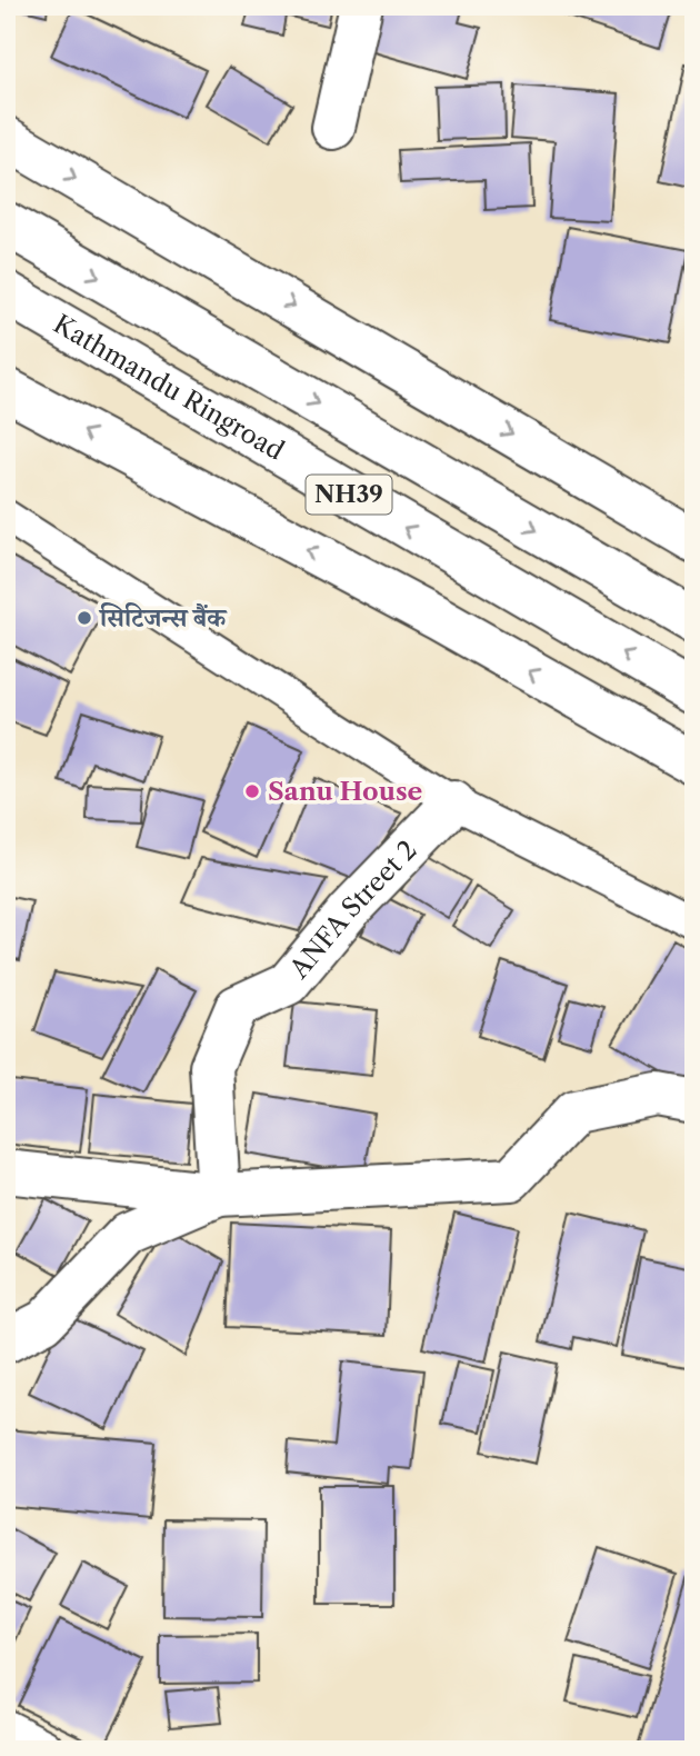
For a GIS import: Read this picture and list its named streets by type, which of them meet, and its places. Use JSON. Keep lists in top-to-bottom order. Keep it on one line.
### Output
{"streets":{"main road":["Kathmandu Ringroad","NH39","ANFA Street 2"]},"places":["सिटिजन्स बैंक","Sanu House"]}
